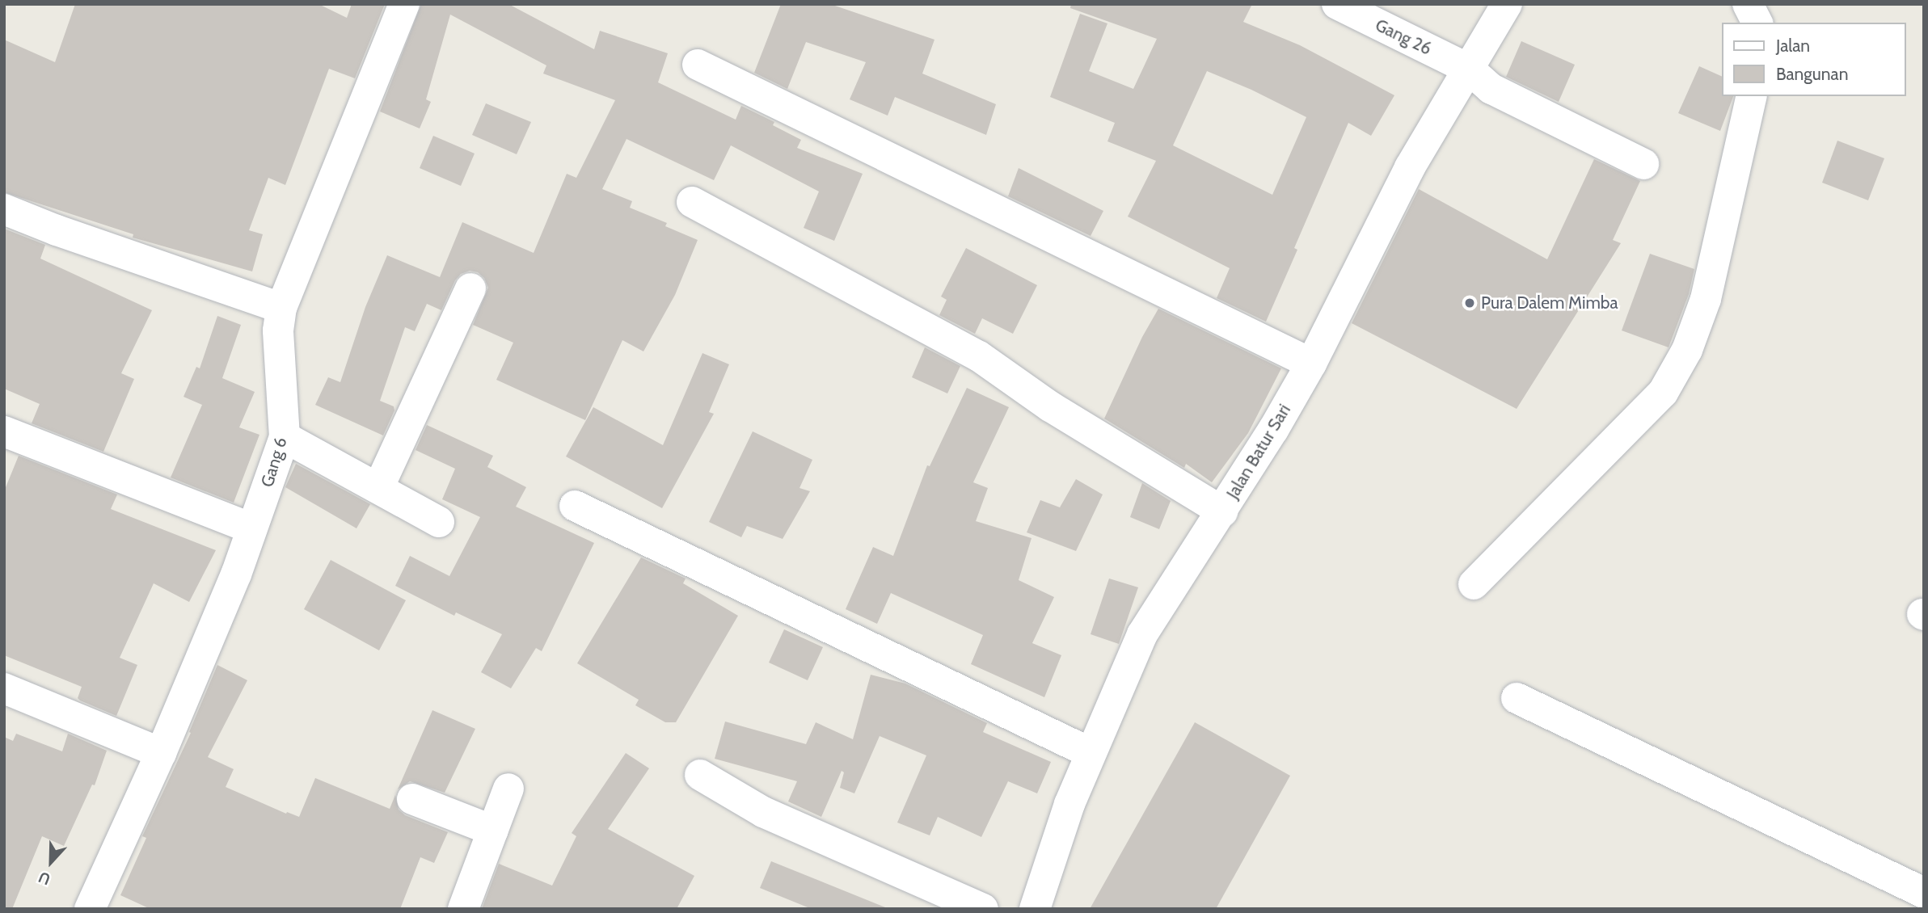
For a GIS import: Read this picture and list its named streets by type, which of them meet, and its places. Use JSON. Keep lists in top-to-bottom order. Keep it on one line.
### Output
{"streets":{"street":["Gang 26","Jalan Batur Sari","Gang 6"]},"crossings":[["Gang 26","Jalan Batur Sari"]],"places":["Pura Dalem Mimba"],"legend":["Jalan","Bangunan"],"north":"bottom"}
